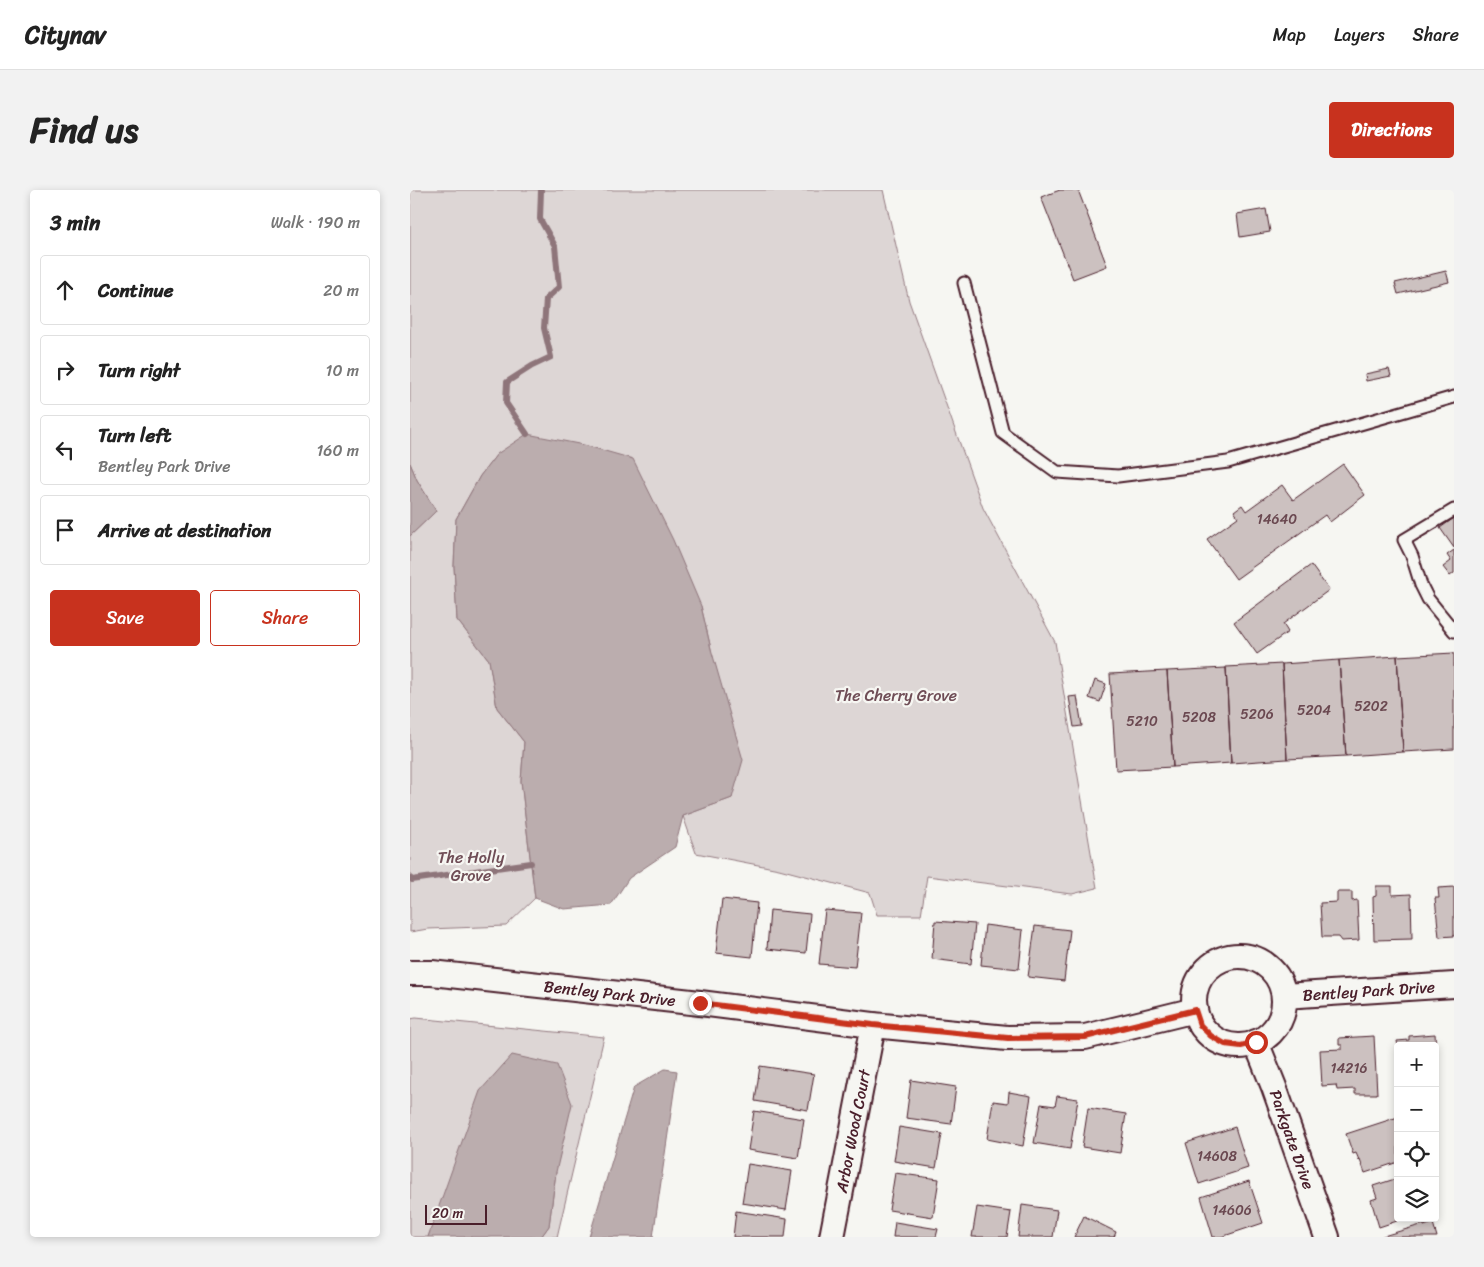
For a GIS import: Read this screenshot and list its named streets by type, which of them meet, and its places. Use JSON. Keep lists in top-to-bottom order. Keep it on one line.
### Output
{"streets":{"street":["Bentley Park Drive","Arbor Wood Court","Parkgate Drive"]},"crossings":[["Bentley Park Drive","Arbor Wood Court"],["Bentley Park Drive","Parkgate Drive"]],"parks":["The Cherry Grove","The Holly Grove"],"house_numbers":["14640","5202","5204","5206","5208","5210","14216","14608","14606"],"scale_bar":"20 m","page":{"header":"Citynav","nav":["Map","Layers","Share"],"title":"Find us","buttons":["Directions",["Save","Share"]],"heading":["3 min","Walk · 190 m"],"list":[["Continue","20 m"],["Turn right","10 m"],["Turn left","Bentley Park Drive","160 m"],"Arrive at destination"],"map_buttons":["+","−"],"scale":"20 m"}}
